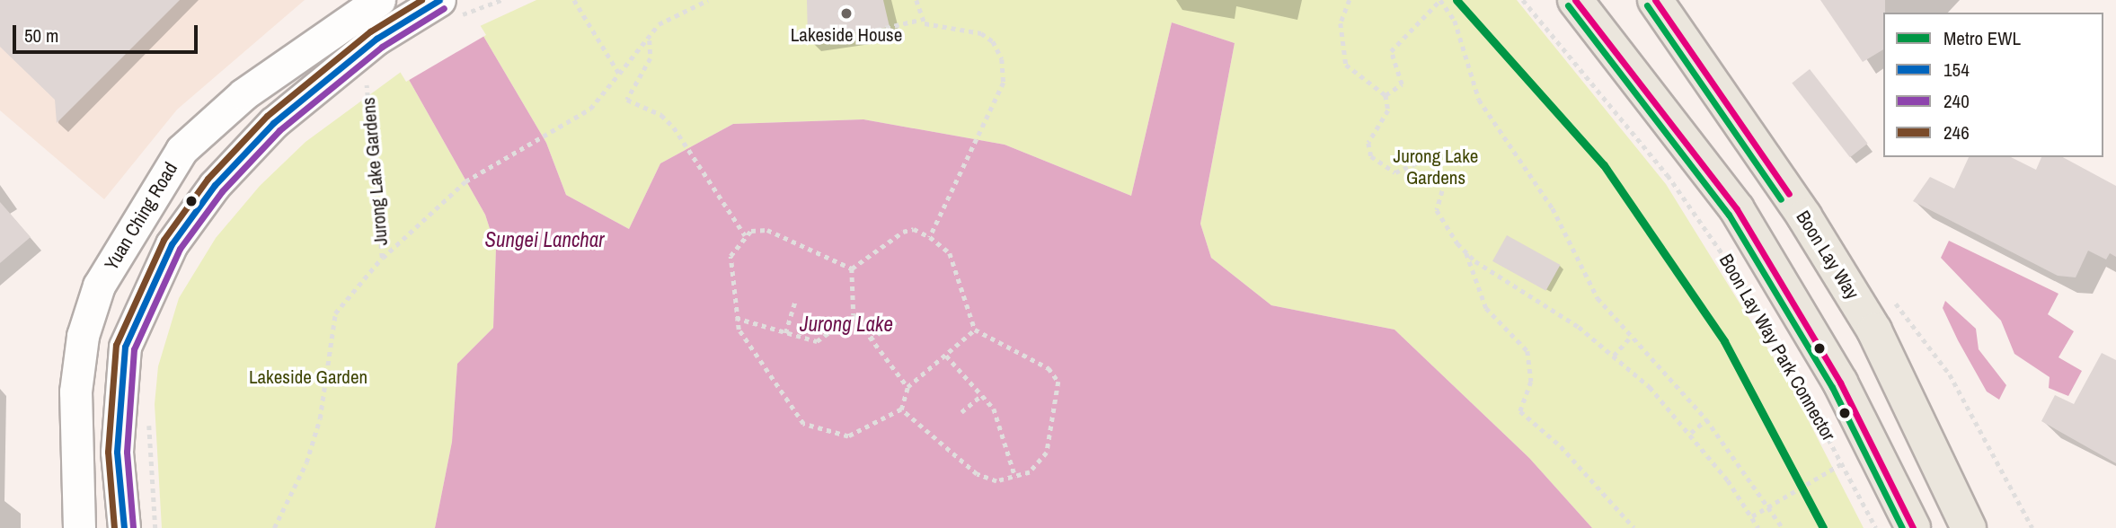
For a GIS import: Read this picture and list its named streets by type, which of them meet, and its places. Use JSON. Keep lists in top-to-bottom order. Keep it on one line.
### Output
{"streets":{"main road":["Boon Lay Way"],"street":["Yuan Ching Road"],"path":["Jurong Lake Gardens","Boon Lay Way Park Connector"]},"water":["Sungei Lanchar","Jurong Lake"],"parks":["Jurong Lake Gardens","Lakeside Garden"],"places":["Lakeside House"],"lines":["metro line EWL","transit line 154","transit line 246","transit line 240"],"legend":["Metro EWL","154","240","246"],"scale_bar":"50 m"}
